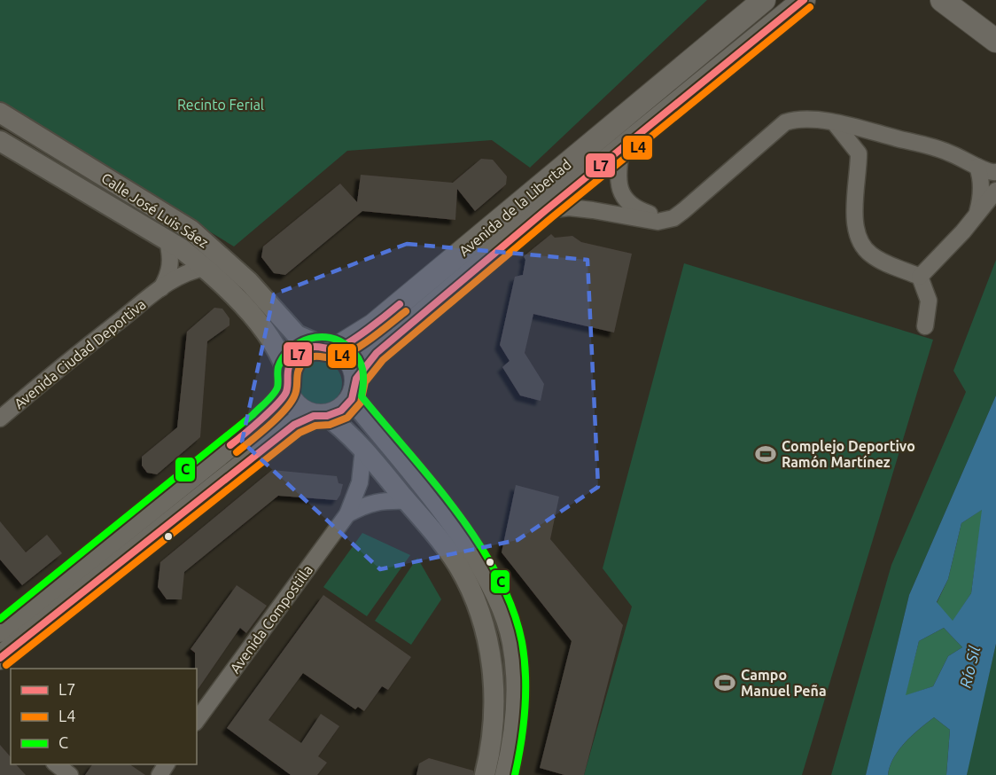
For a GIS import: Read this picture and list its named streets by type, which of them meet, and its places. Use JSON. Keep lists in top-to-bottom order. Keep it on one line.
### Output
{"streets":{"main road":["Avenida de la Libertad"],"street":["Calle José Luis Sáez","Avenida Ciudad Deportiva","Avenida Compostilla"]},"crossings":[["Avenida de la Libertad","Calle José Luis Sáez"],["Calle José Luis Sáez","Avenida Ciudad Deportiva"]],"water":["Río Sil"],"parks":["Recinto Ferial"],"places":{"sports":["Complejo Deportivo Ramón Martínez","Campo Manuel Peña"]},"lines":["transit line L7","transit line L4","transit line C"],"legend":["L7","L4","C"]}
